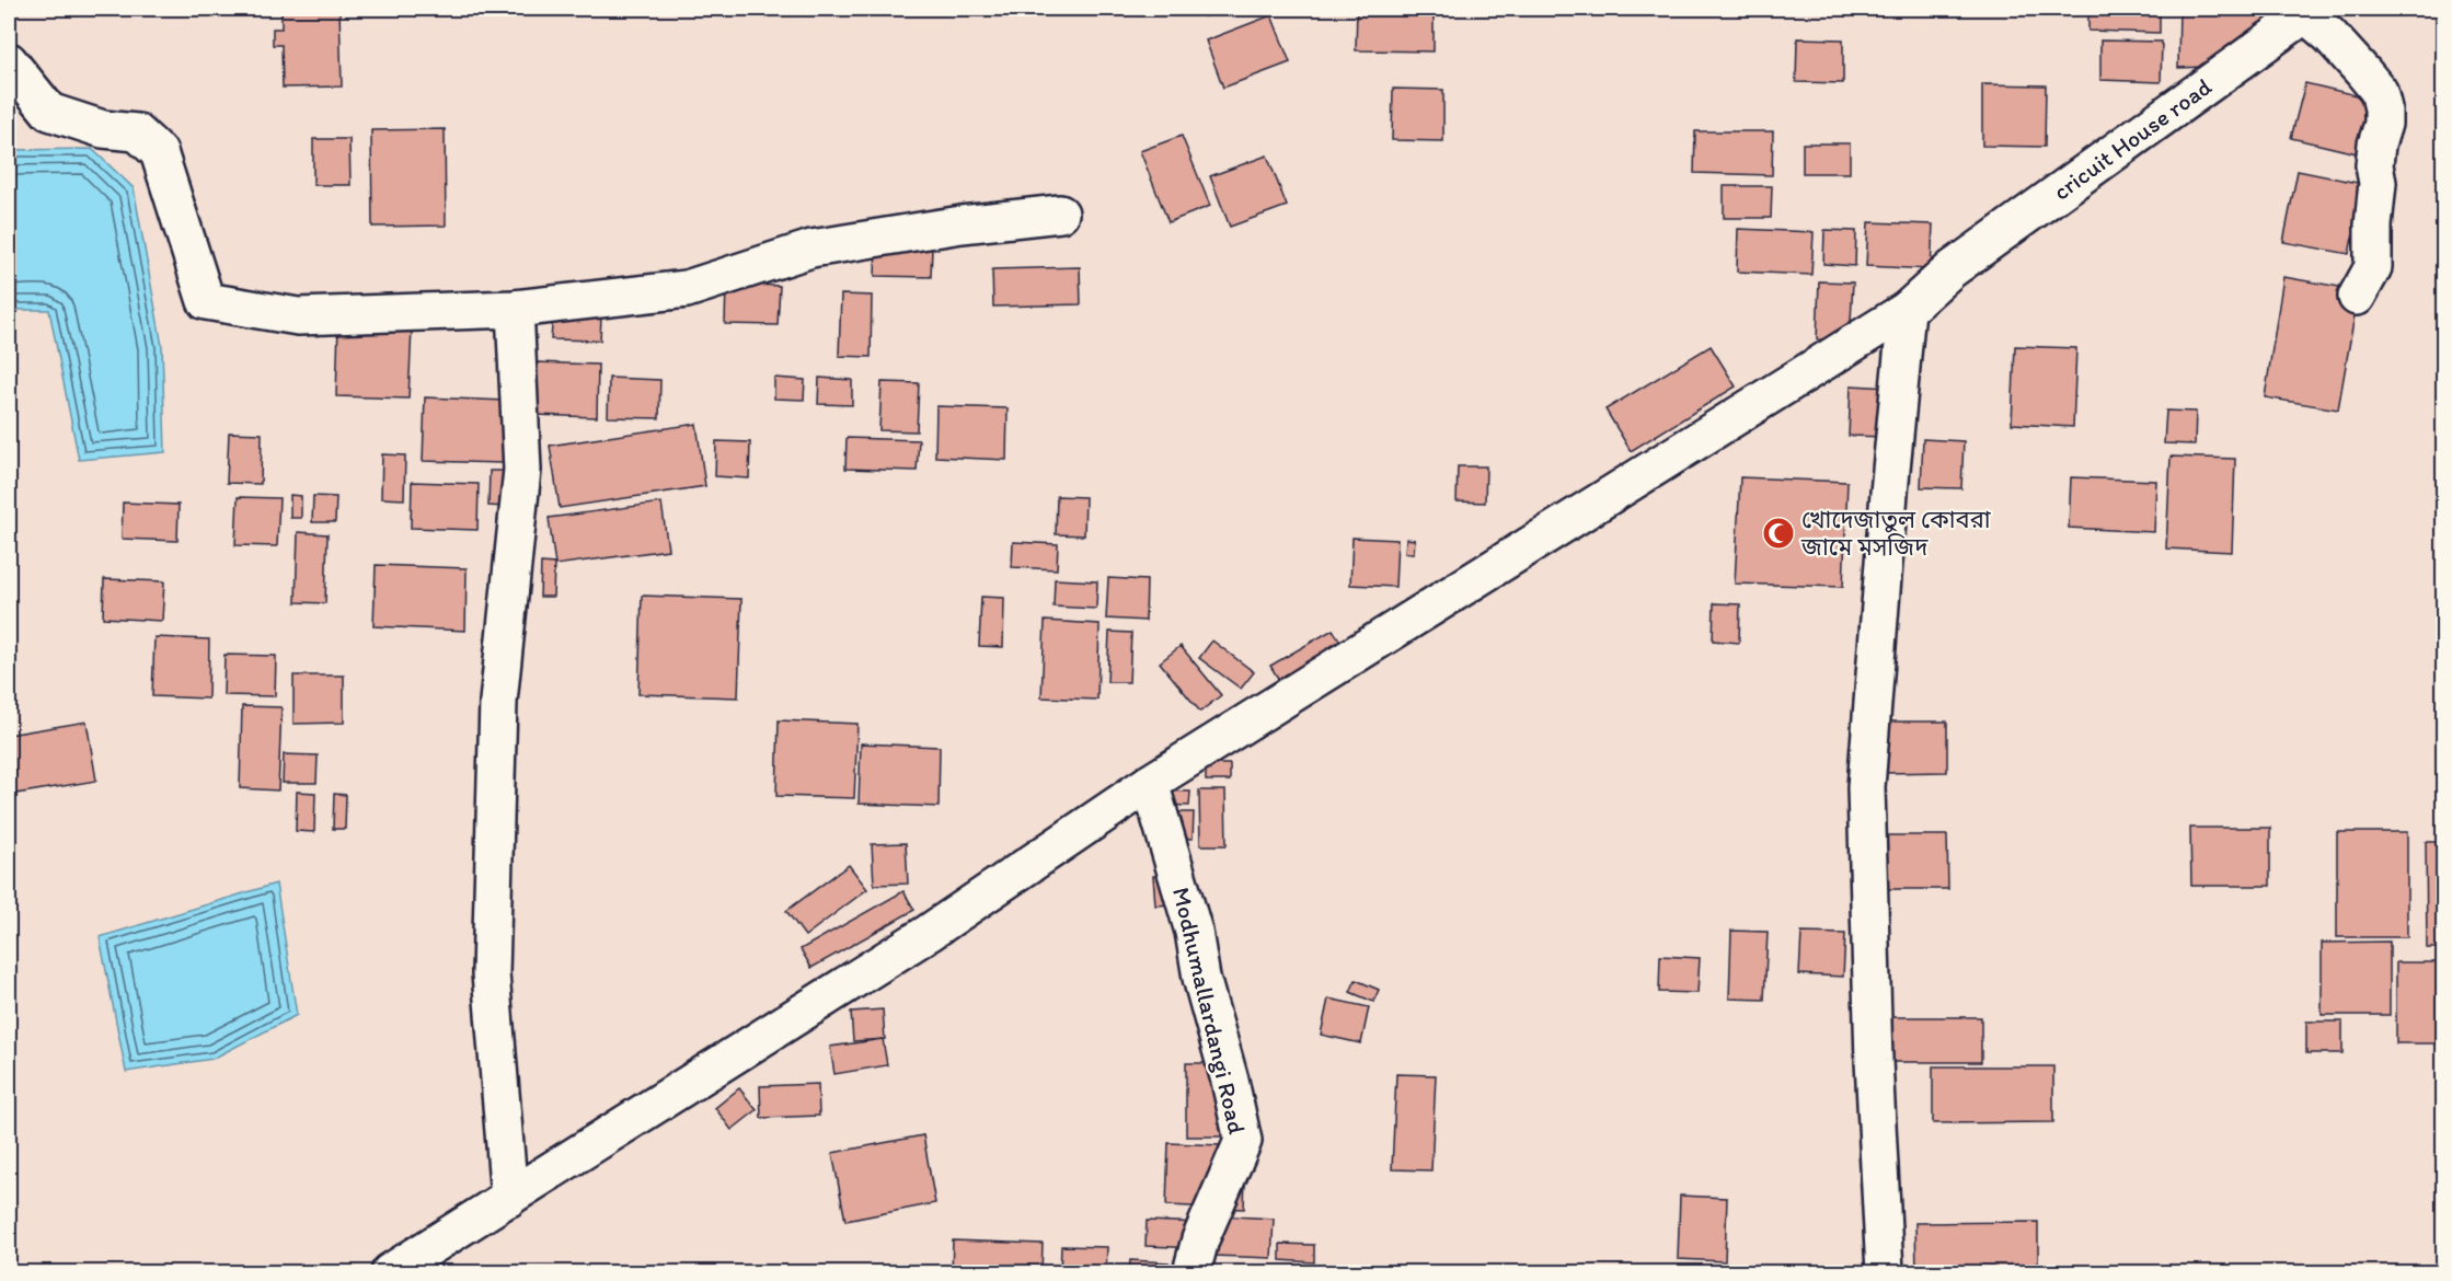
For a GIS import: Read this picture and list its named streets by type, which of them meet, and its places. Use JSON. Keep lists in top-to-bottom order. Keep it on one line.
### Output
{"streets":{"street":["cricuit House road","Modhumallardangi Road"]},"crossings":[["cricuit House road","Modhumallardangi Road"]],"places":{"mosque":["খোদেজাতুল কোবরা জামে মসজিদ"]}}
